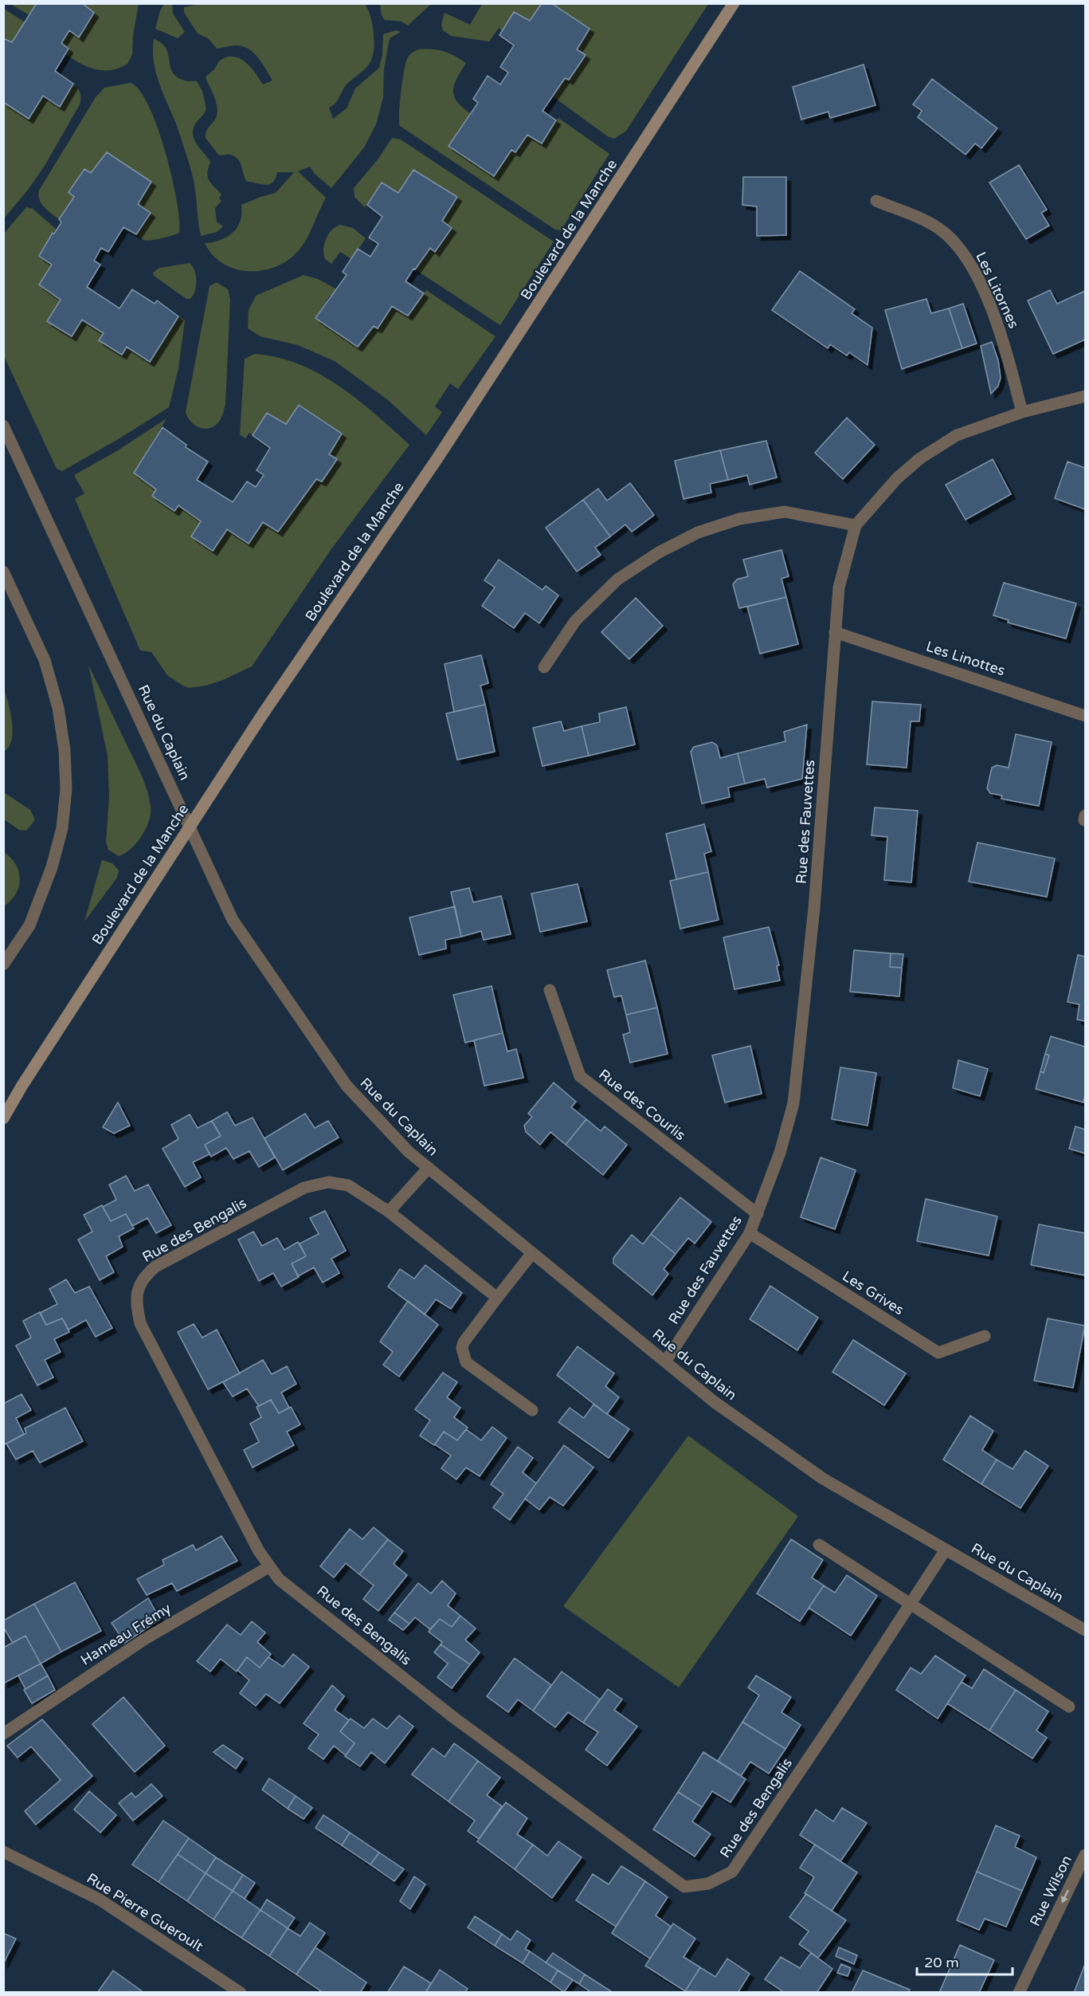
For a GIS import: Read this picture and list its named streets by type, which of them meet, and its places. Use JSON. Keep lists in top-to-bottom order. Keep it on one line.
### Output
{"streets":{"main road":["Boulevard de la Manche"],"street":["Les Litornes","Les Linottes","Rue du Caplain","Rue des Fauvettes","Rue des Courlis","Rue des Bengalis","Les Grives","Hameau Frémy","Rue Wilson","Rue Pierre Gueroult"]},"crossings":[["Boulevard de la Manche","Rue du Caplain"],["Les Litornes","Rue des Fauvettes"],["Les Linottes","Rue des Fauvettes"],["Rue du Caplain","Rue des Fauvettes"],["Rue du Caplain","Rue des Bengalis"],["Rue des Fauvettes","Rue des Courlis"],["Rue des Fauvettes","Les Grives"],["Rue des Bengalis","Hameau Frémy"]],"one_way":["Rue Wilson"],"scale_bar":"20 m"}
